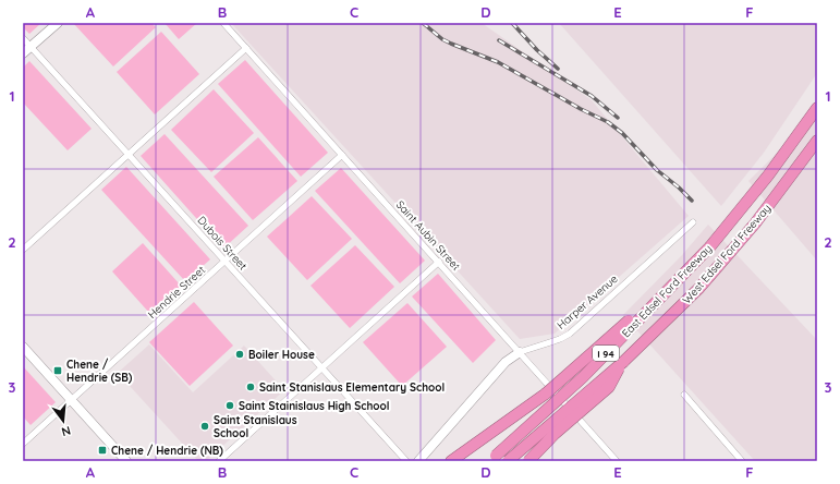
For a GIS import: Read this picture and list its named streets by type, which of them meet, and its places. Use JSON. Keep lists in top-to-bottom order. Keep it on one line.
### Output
{"streets":{"highway":["West Edsel Ford Freeway","East Edsel Ford Freeway","I 94"],"street":["Saint Aubin Street","Dubois Street","Hendrie Street","Harper Avenue"]},"crossings":[["Saint Aubin Street","Hendrie Street"],["Saint Aubin Street","Harper Avenue"],["Dubois Street","Hendrie Street"]],"places":{"other":["Boiler House","Saint Stanislaus Elementary School","Saint Stainislaus High School","Saint Stanislaus School"],"transit":["Chene / Hendrie (SB)","Chene / Hendrie (NB)"]},"north":"bottom","grid":{"columns":["A","B","C","D","E","F"],"rows":["1","2","3"]}}
